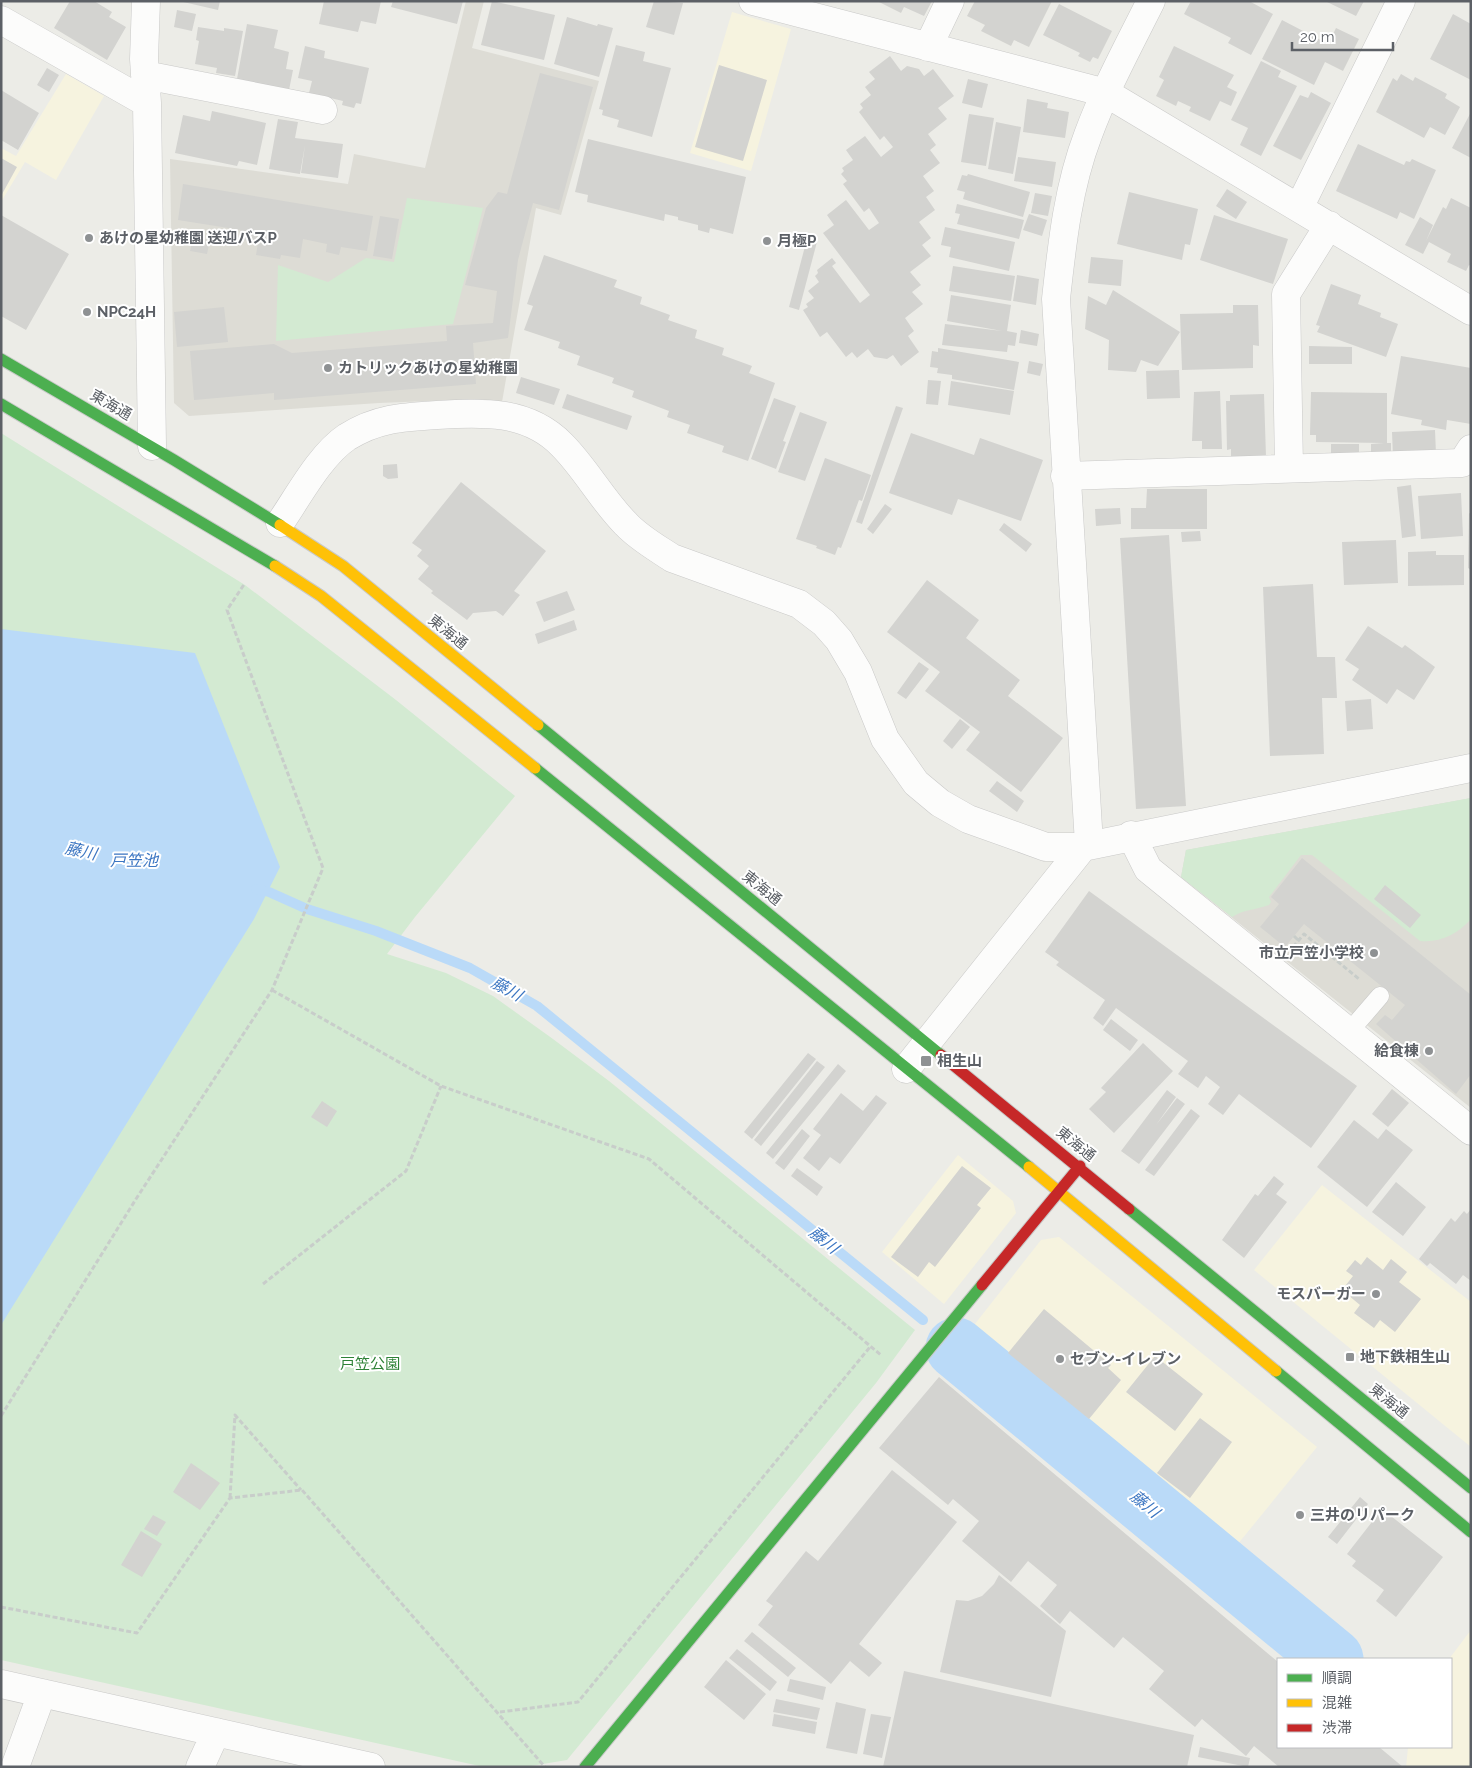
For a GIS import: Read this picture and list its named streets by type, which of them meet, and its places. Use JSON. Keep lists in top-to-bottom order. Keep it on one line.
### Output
{"streets":{"main road":["東海通"]},"water":["藤川","戸笠池"],"parks":["戸笠公園"],"places":{"other":["あけの星幼稚園 送迎バスP","月極P","NPC24H","カトリックあけの星幼稚園","市立戸笠小学校","給食棟","モスバーガー","セブン-イレブン","三井のリパーク"],"transit":["相生山","地下鉄相生山"]},"legend":["順調","混雑","渋滞"],"scale_bar":"20 m"}
